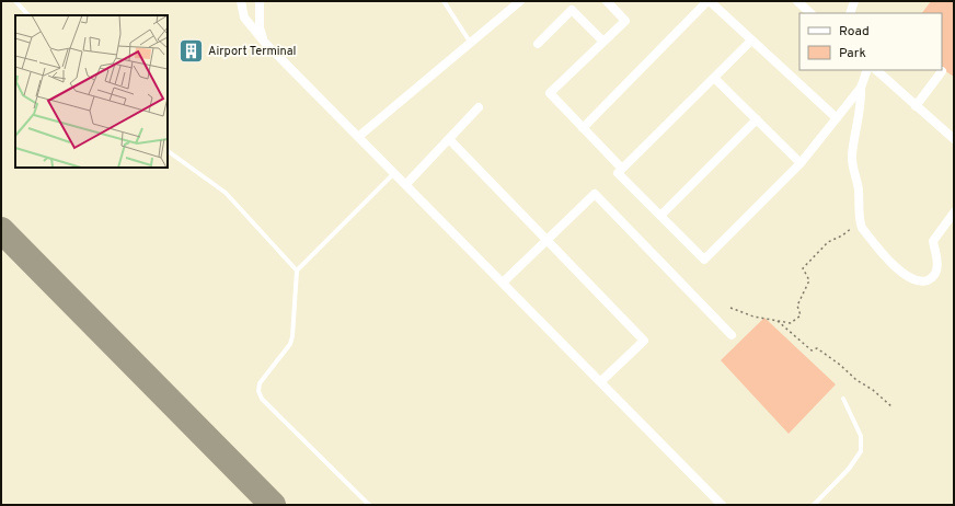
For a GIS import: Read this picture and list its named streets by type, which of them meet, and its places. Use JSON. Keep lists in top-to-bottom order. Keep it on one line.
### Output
{"places":{"building":["Airport Terminal"]},"legend":["Road","Park"]}
